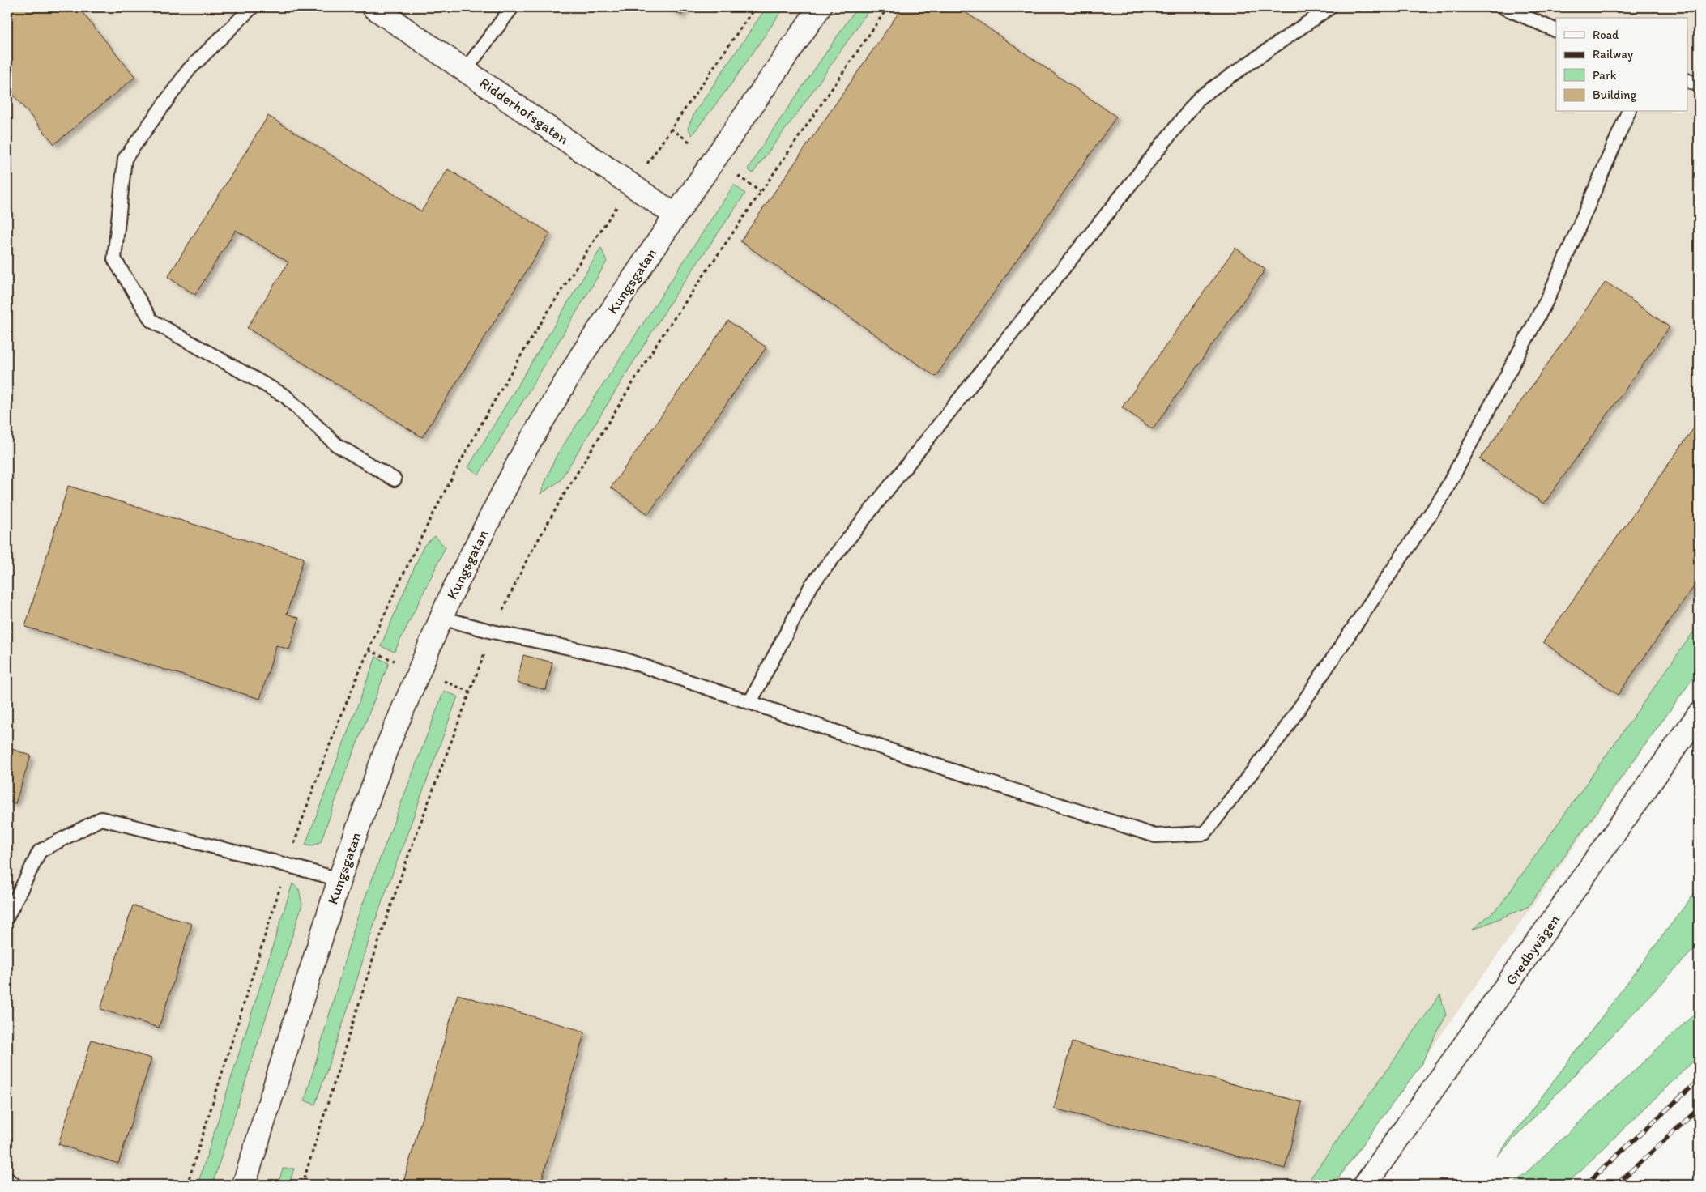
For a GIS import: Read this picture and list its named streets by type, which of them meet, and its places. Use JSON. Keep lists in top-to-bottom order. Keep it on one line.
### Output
{"streets":{"main road":["Ridderhofsgatan","Kungsgatan","Gredbyvägen"]},"crossings":[["Ridderhofsgatan","Kungsgatan"]],"legend":["Road","Railway","Park","Building"]}
